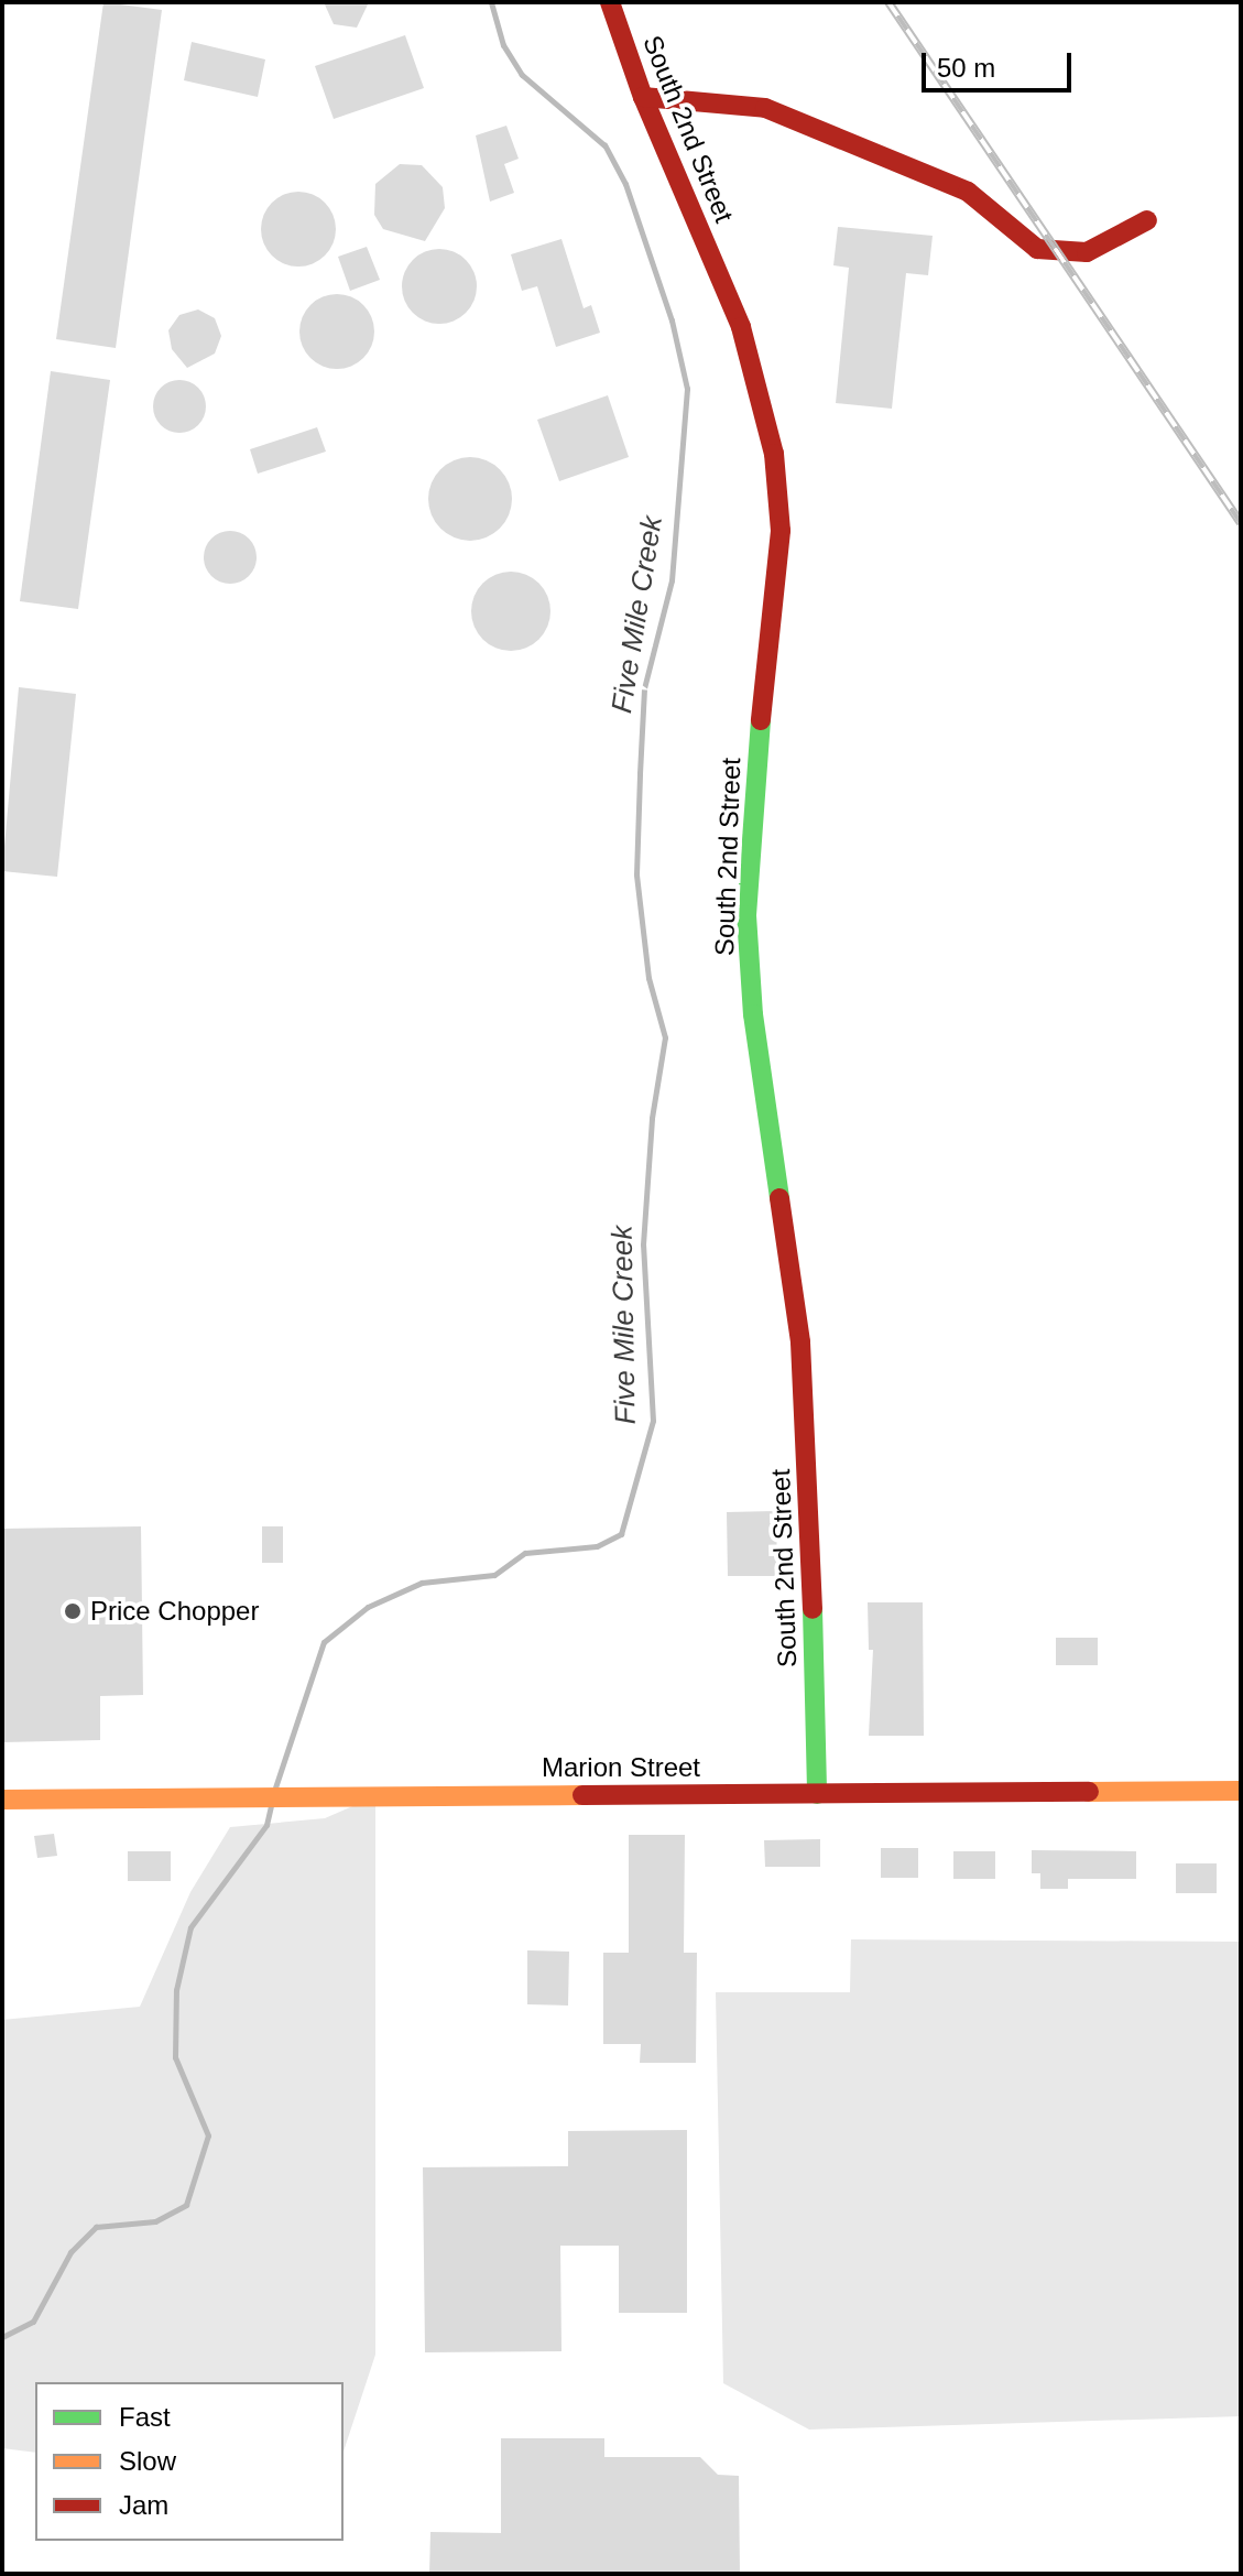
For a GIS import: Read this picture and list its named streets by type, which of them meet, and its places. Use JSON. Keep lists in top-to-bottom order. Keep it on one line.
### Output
{"streets":{"street":["South 2nd Street","Marion Street"]},"crossings":[["South 2nd Street","Marion Street"]],"water":["Five Mile Creek"],"places":["Price Chopper"],"legend":["Fast","Slow","Jam"],"scale_bar":"50 m"}
